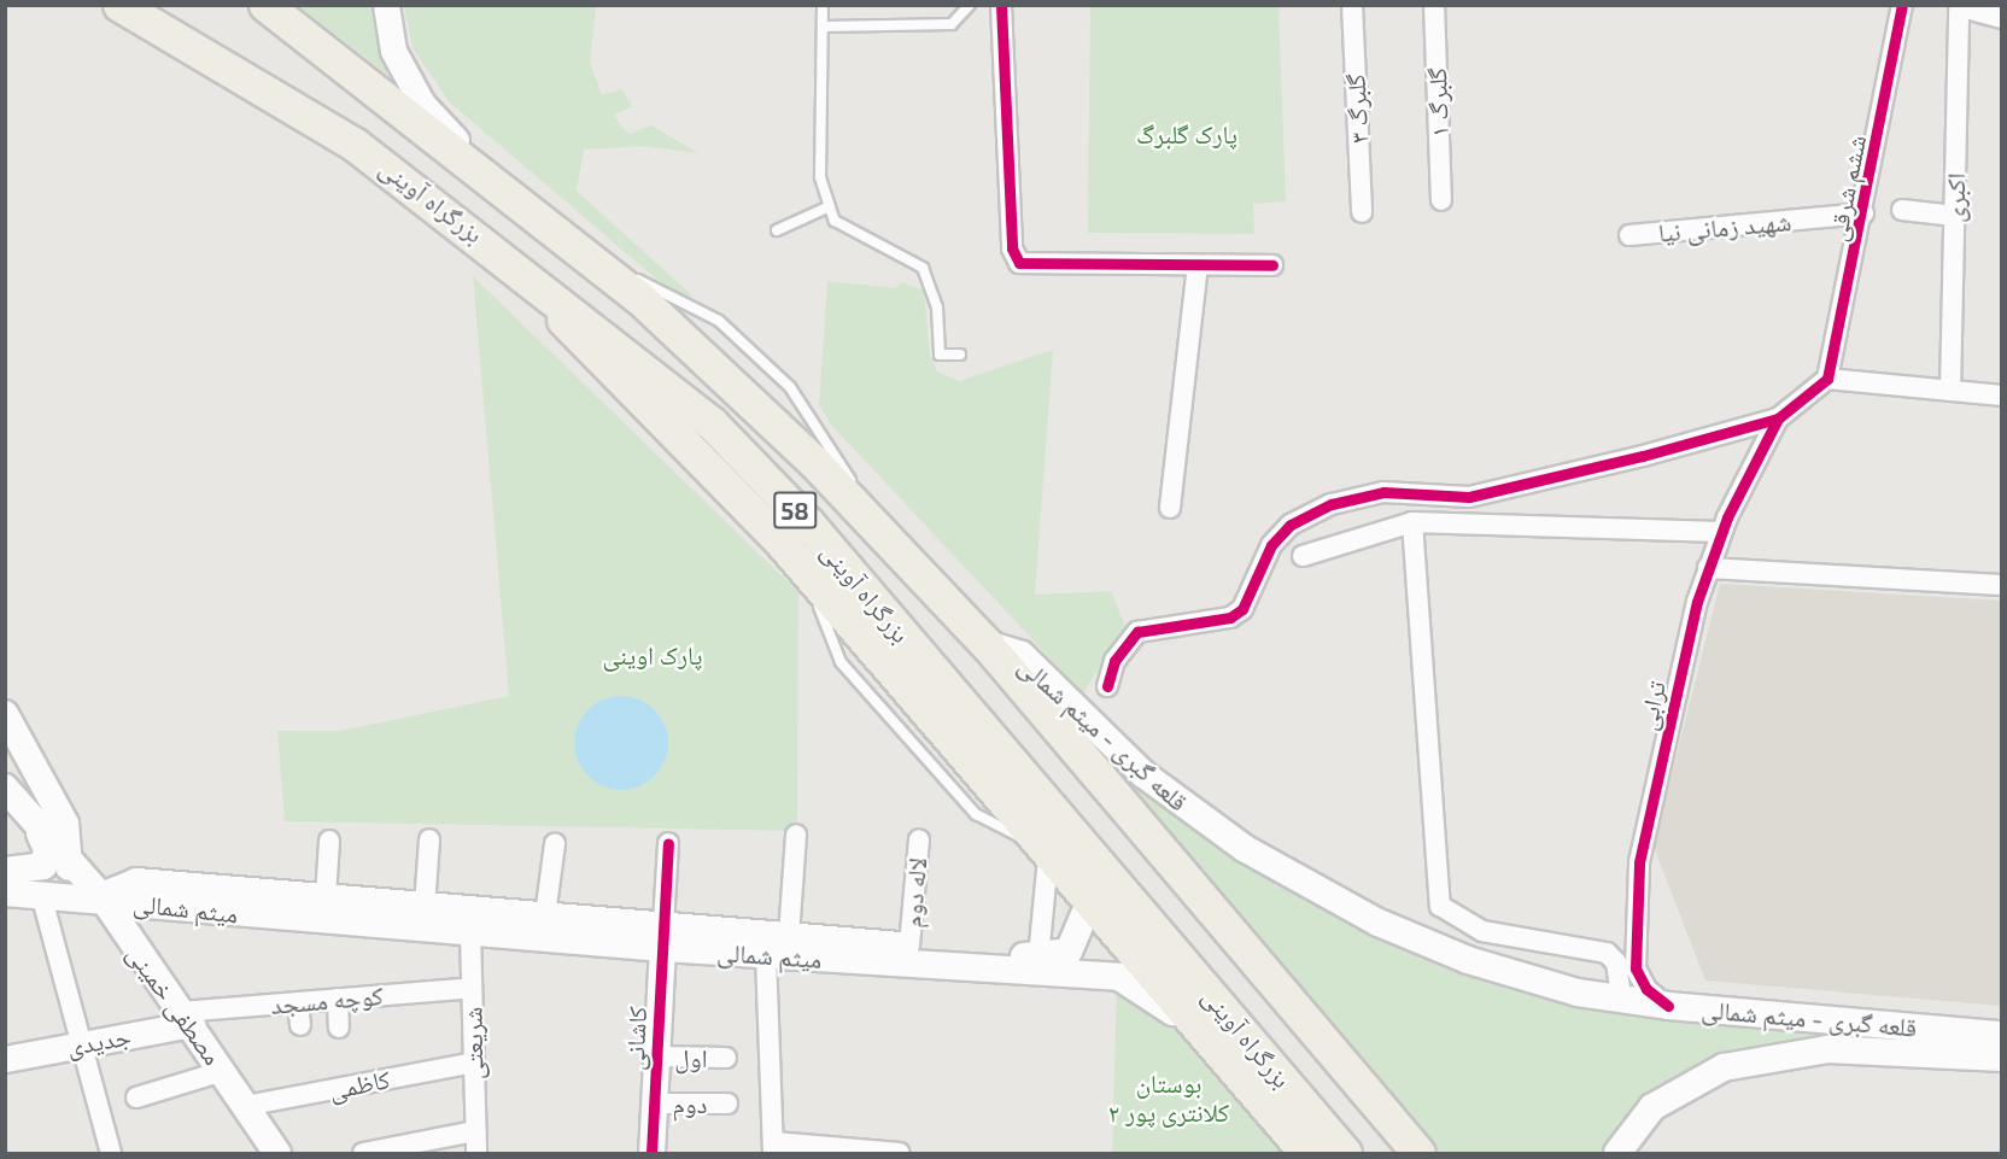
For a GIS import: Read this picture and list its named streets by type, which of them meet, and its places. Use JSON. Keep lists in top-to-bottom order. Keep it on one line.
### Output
{"streets":{"highway":["بزرگراه آوینی","58"],"main road":["قلعه گبری - میثم شمالی","میثم شمالی","مصطفی خمینی"],"street":["گلبرگ ۱","گلبرگ ۳","ششم شرقی","اکبری","شهید زمانی نیا","ترابی","لاله دوم","کوچه مسجد","کاشانی","جدیدی","شریعتی","اول","کاظمی","دوم"]},"crossings":[["ششم شرقی","شهید زمانی نیا"],["بزرگراه آوینی","قلعه گبری - میثم شمالی"],["ترابی","قلعه گبری - میثم شمالی"],["لاله دوم","میثم شمالی"],["میثم شمالی","مصطفی خمینی"],["میثم شمالی","کاشانی"],["میثم شمالی","شریعتی"],["کوچه مسجد","مصطفی خمینی"],["کوچه مسجد","جدیدی"],["کوچه مسجد","شریعتی"],["مصطفی خمینی","جدیدی"],["مصطفی خمینی","کاظمی"],["کاشانی","اول"],["کاشانی","دوم"],["شریعتی","کاظمی"]],"parks":["پارک گلبرگ","پارک اوینی","بوستان کلانتری پور ۲"]}
